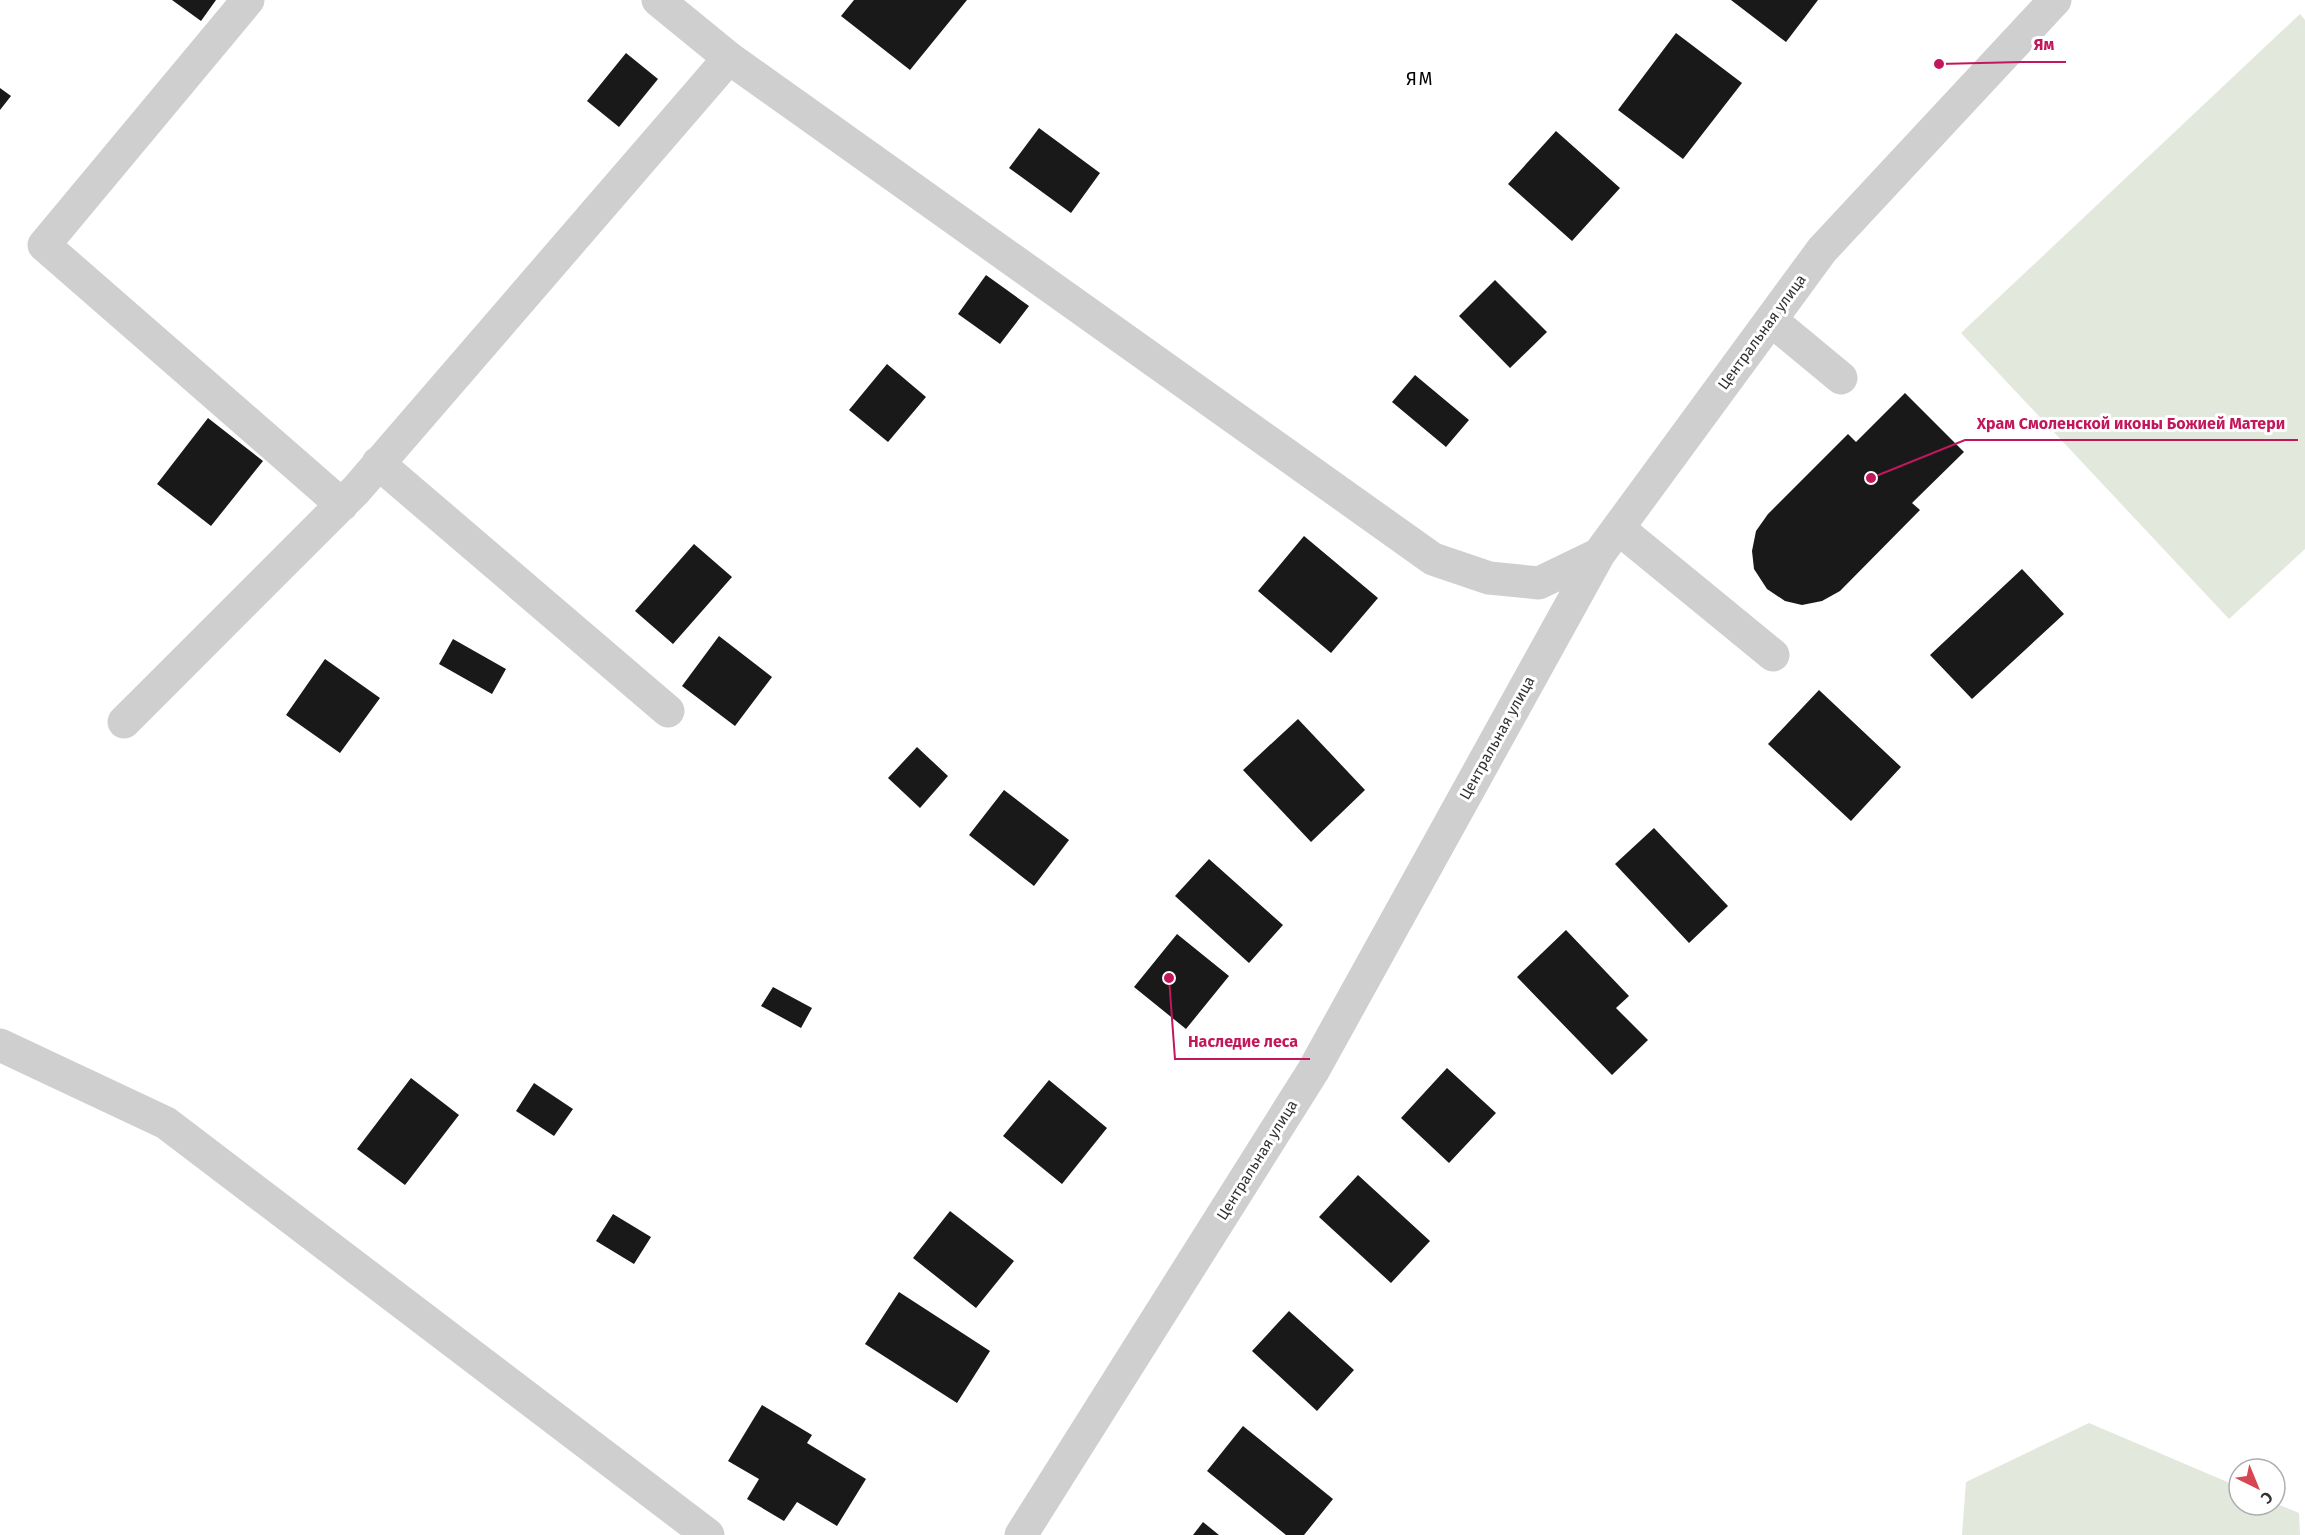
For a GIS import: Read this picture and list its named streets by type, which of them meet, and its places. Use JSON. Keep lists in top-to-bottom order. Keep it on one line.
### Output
{"streets":{"street":["Центральная улица"]},"districts":["ЯМ"],"places":["Ям","Храм Смоленской иконы Божией Матери","Наследие леса"],"north":"bottom right"}
